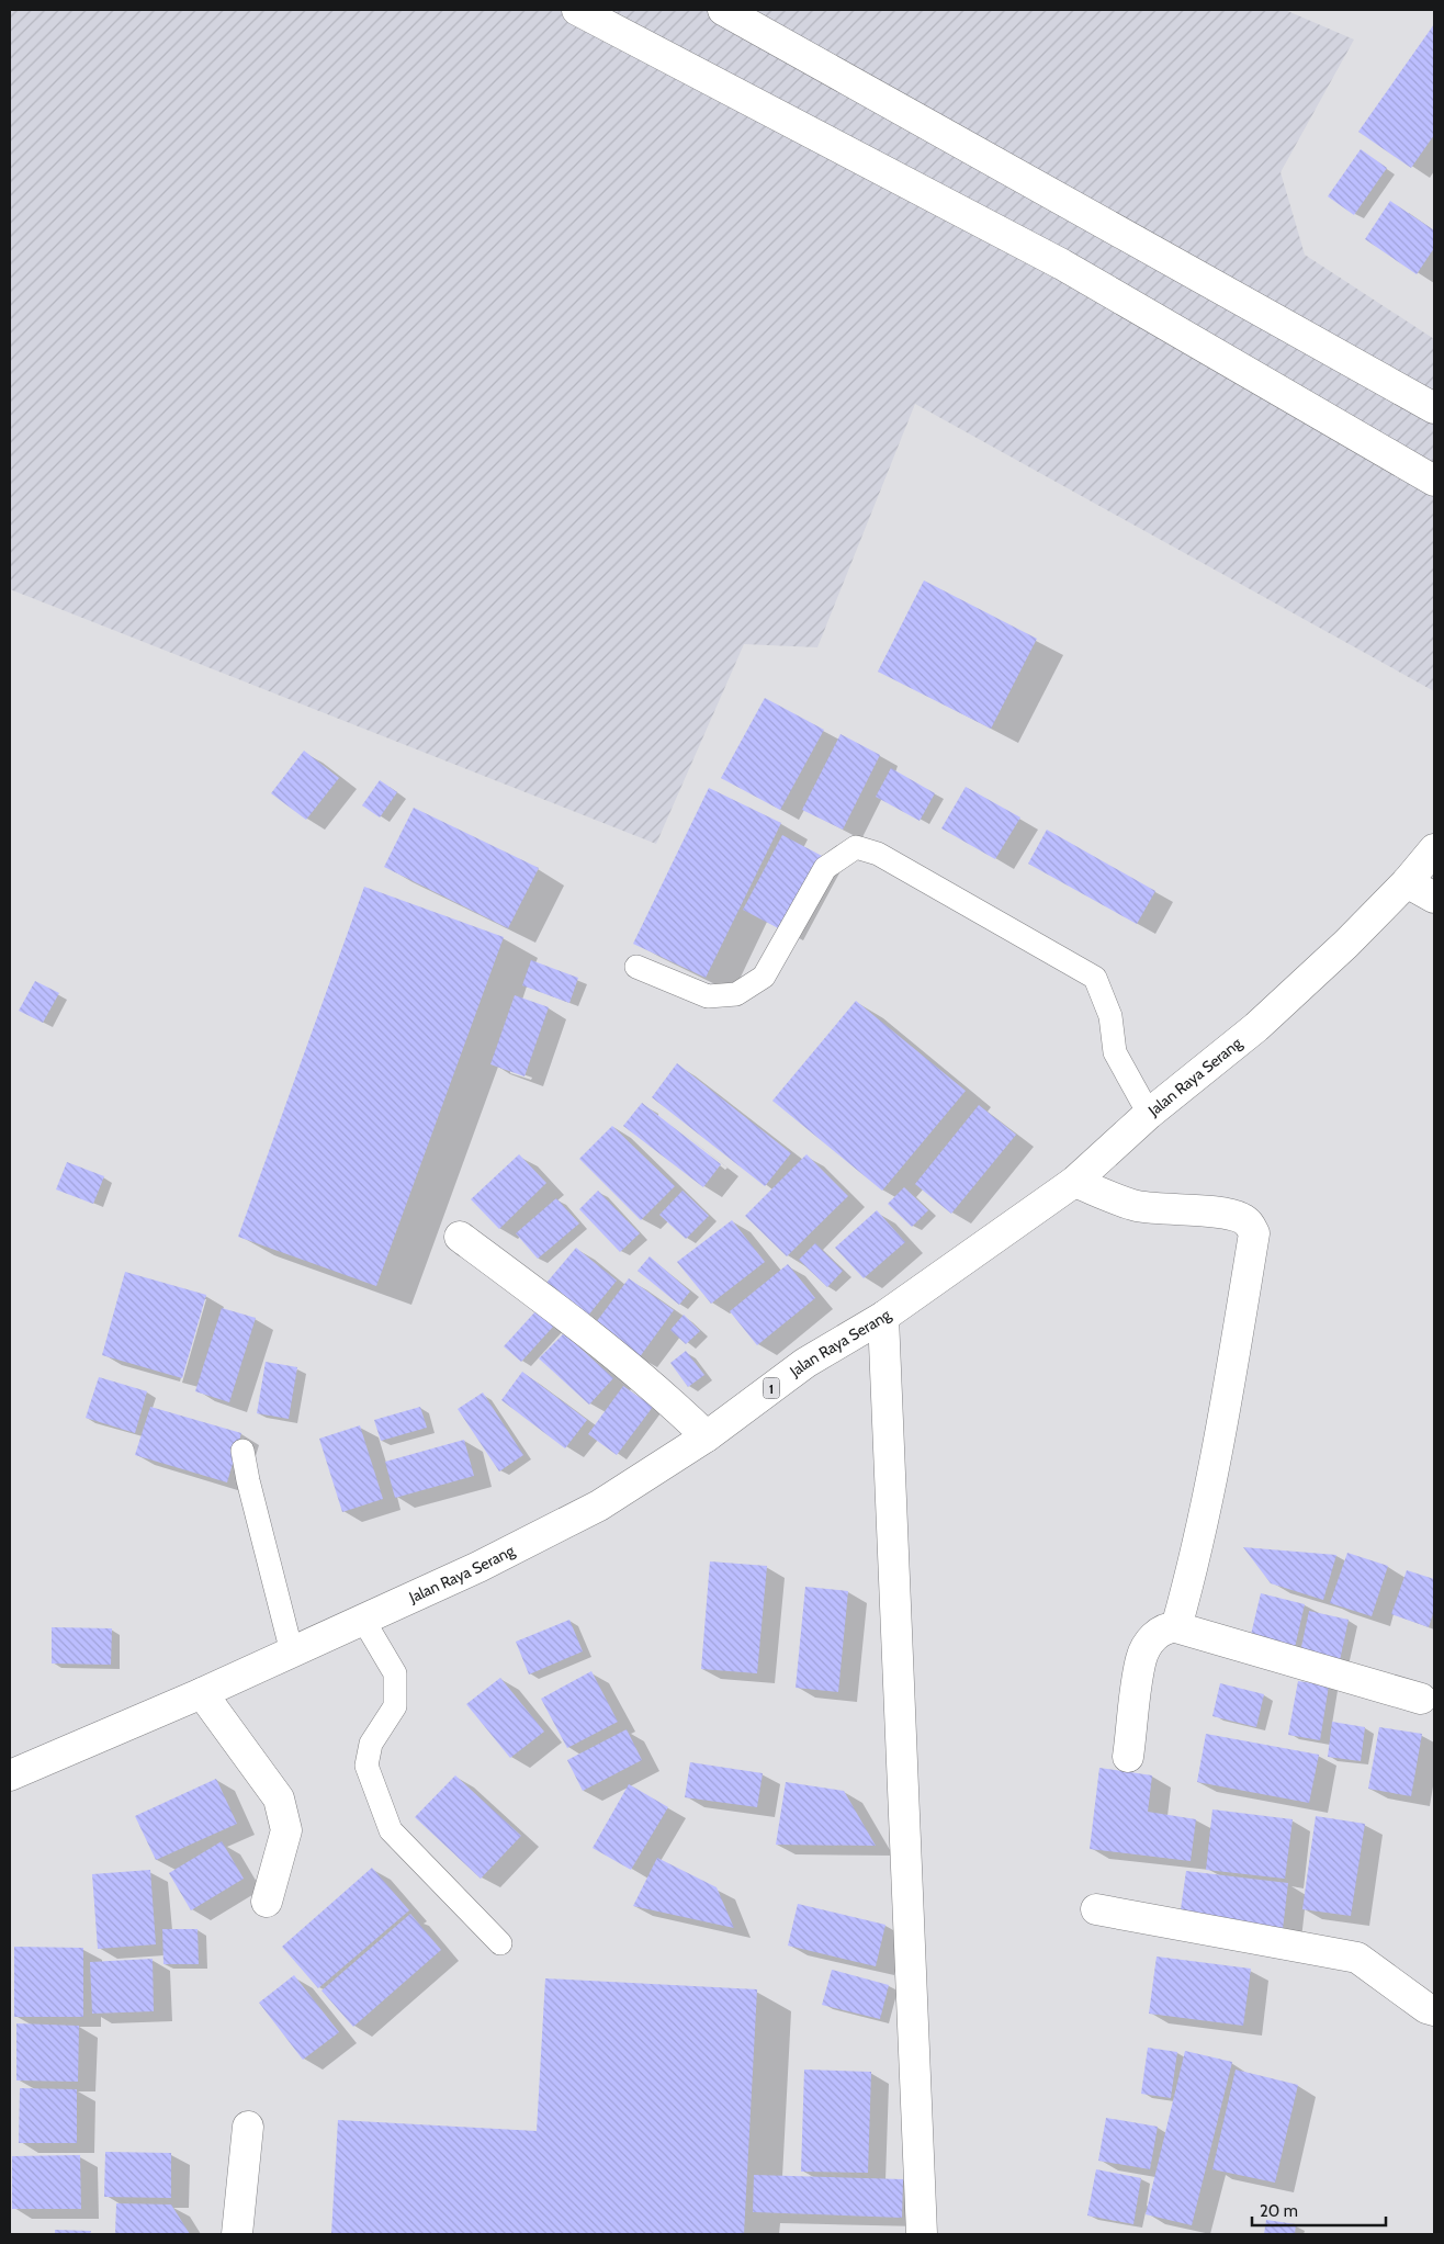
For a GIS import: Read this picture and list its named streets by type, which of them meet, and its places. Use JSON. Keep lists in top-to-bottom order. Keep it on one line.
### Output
{"streets":{"main road":["Jalan Raya Serang","1"]},"scale_bar":"20 m"}
